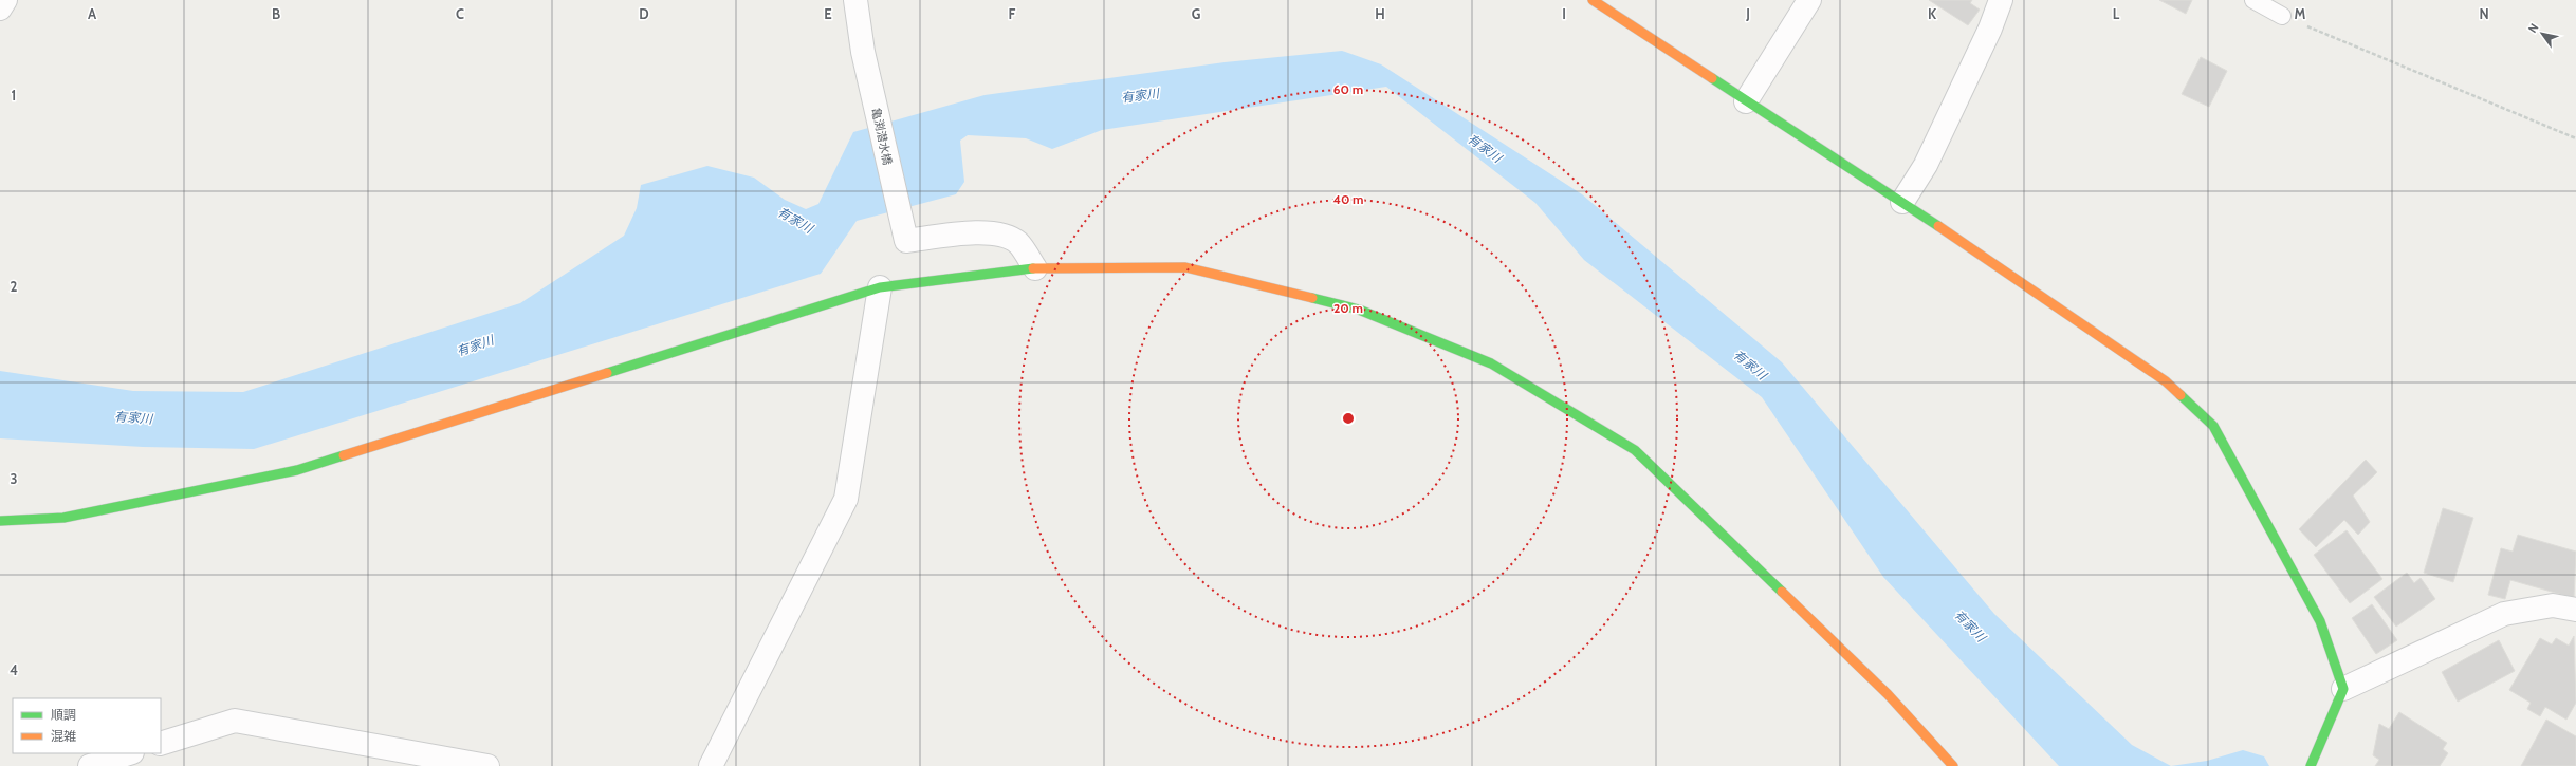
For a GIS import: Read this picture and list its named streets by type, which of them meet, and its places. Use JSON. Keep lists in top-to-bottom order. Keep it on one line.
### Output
{"streets":{"street":["亀渕潜水橋"]},"water":["有家川"],"legend":["順調","混雑"],"north":"top left","grid":{"columns":["A","B","C","D","E","F","G","H","I","J","K","L","M","N"],"rows":["1","2","3","4"]},"rings":["60 m","40 m","20 m"]}
